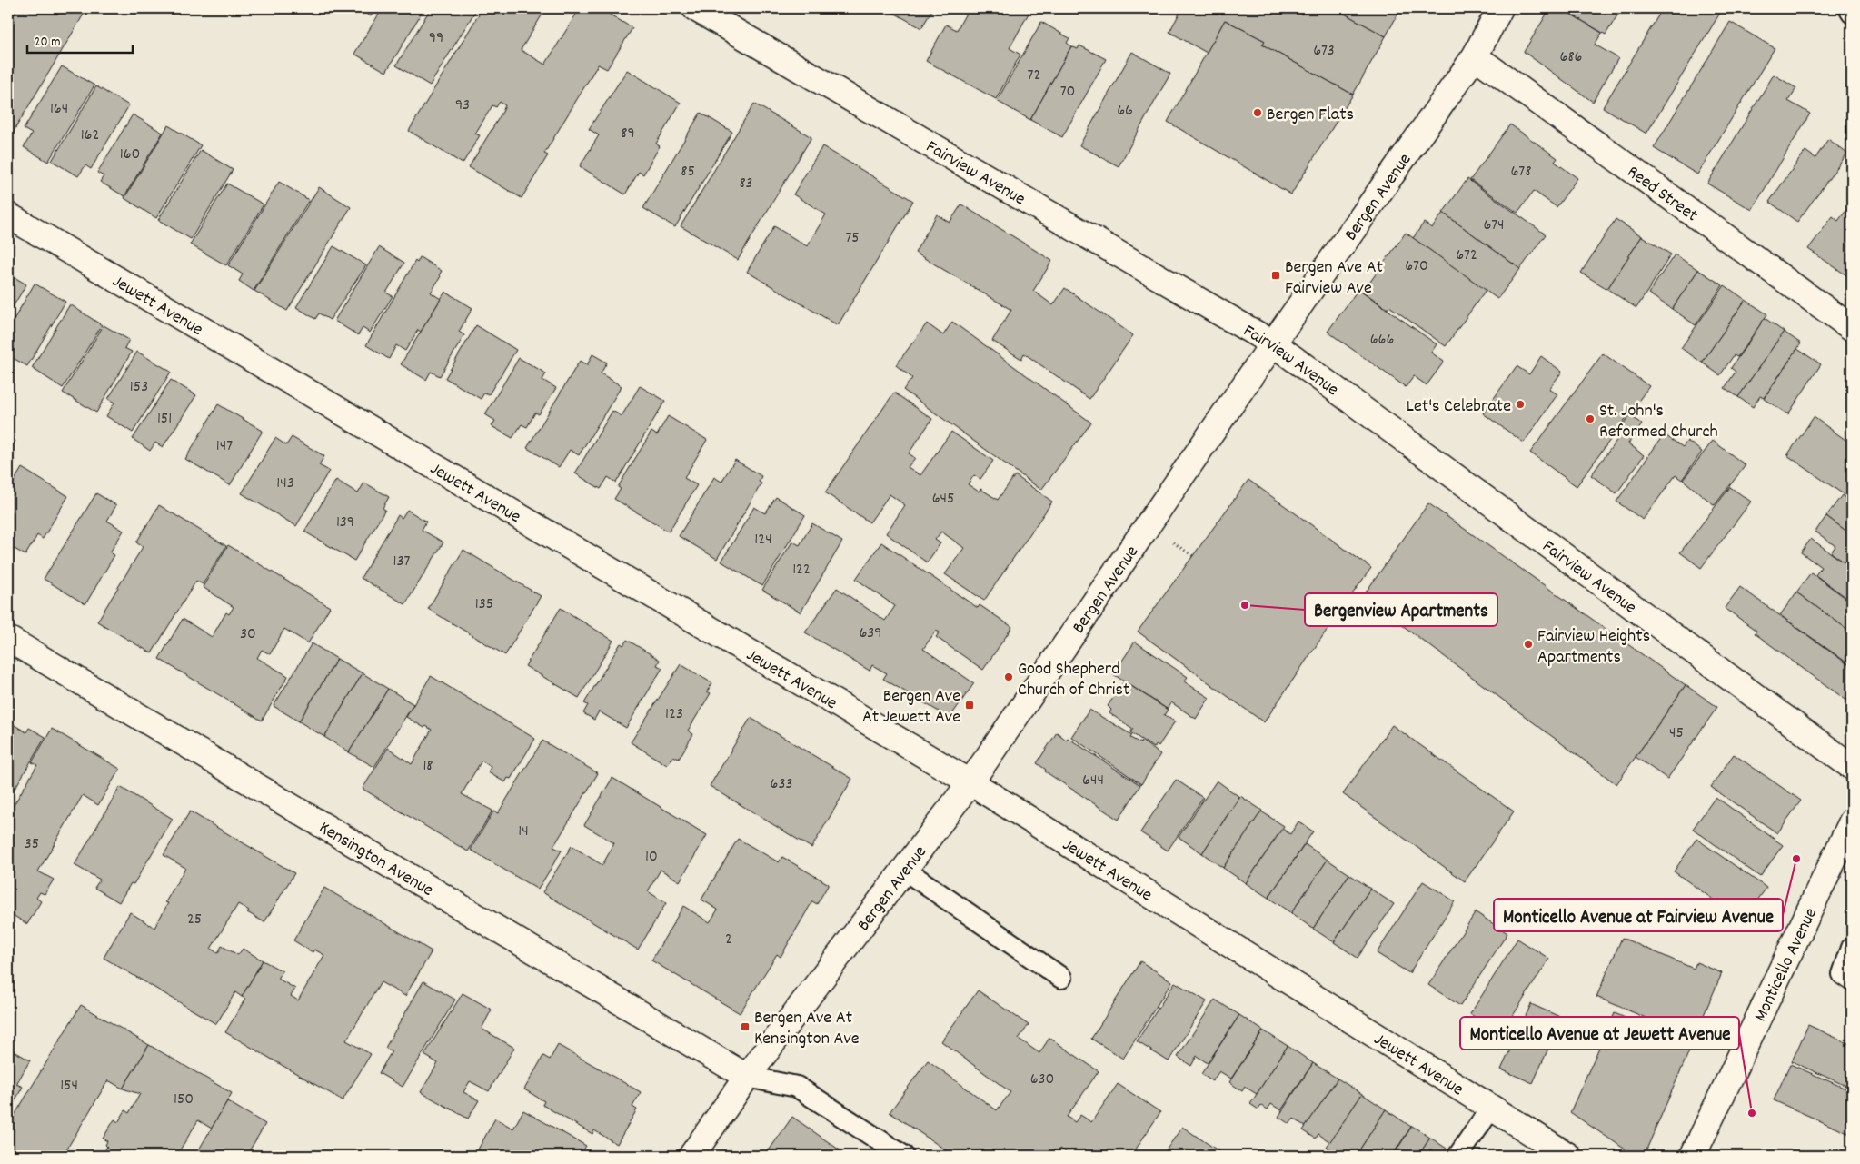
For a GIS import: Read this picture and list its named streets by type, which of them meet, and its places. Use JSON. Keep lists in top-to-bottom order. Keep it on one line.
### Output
{"streets":{"street":["Fairview Avenue","Reed Street","Bergen Avenue","Jewett Avenue","Kensington Avenue","Monticello Avenue"]},"crossings":[["Fairview Avenue","Bergen Avenue"],["Reed Street","Bergen Avenue"],["Bergen Avenue","Jewett Avenue"],["Bergen Avenue","Kensington Avenue"]],"places":{"other":["Bergen Flats","Let's Celebrate","St. John's Reformed Church","Bergenview Apartments","Fairview Heights Apartments","Good Shepherd Church of Christ","Monticello Avenue at Fairview Avenue","Monticello Avenue at Jewett Avenue"],"transit":["Bergen Ave At Fairview Ave","Bergen Ave At Jewett Ave","Bergen Ave At Kensington Ave"]},"house_numbers":["99","673","686","72","70","93","164","66","89","162","160","85","678","83","674","75","672","670","666","153","151","147","143","645","139","124","137","122","135","639","30","123","45","18","644","633","14","35","10","25","2","630","154","150"],"scale_bar":"20 m"}
